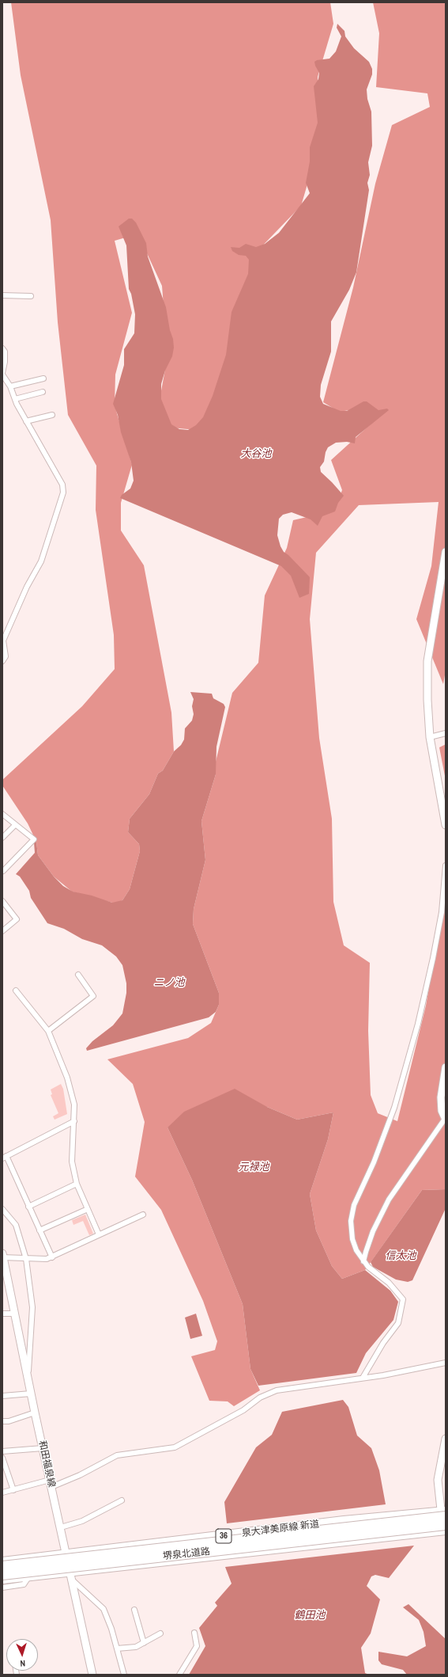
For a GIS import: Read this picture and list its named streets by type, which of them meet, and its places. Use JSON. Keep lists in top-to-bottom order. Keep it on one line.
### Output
{"streets":{"highway":["堺泉北道路"],"main road":["和田福泉線","泉大津美原線 新道","36"]},"crossings":[["和田福泉線","泉大津美原線 新道"],["泉大津美原線 新道","堺泉北道路"]],"water":["大谷池","ニノ池","元禄池","信太池","鶴田池"],"north":"bottom"}
